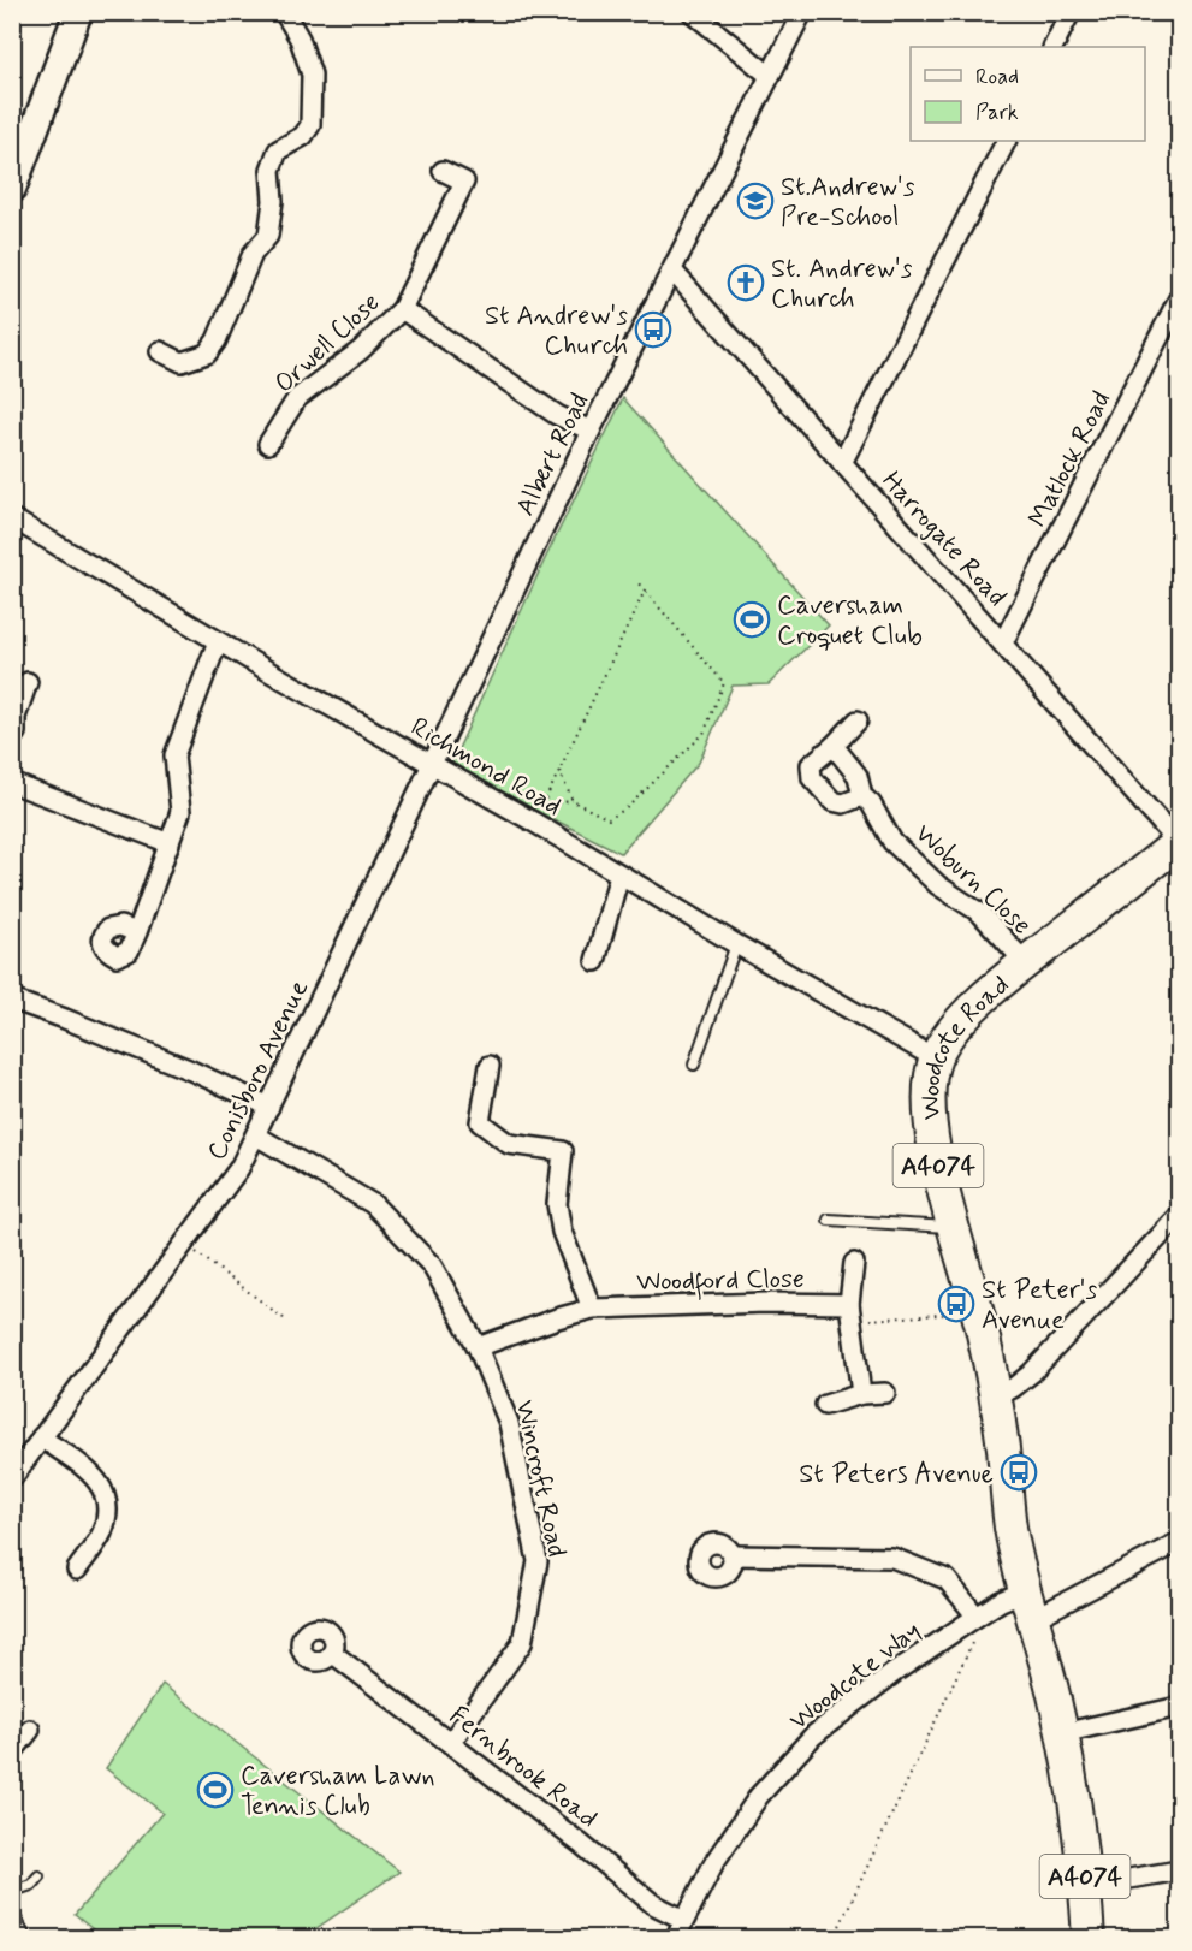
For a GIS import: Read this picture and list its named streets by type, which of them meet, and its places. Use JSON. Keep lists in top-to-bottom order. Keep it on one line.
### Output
{"streets":{"main road":["Woodcote Road","A4074"],"street":["Orwell Close","Albert Road","Matlock Road","Harrogate Road","Richmond Road","Woburn Close","Conisboro Avenue","Woodford Close","Wincroft Road","Woodcote Way","Fernbrook Road"]},"crossings":[["Albert Road","Harrogate Road"],["Albert Road","Richmond Road"],["Albert Road","Conisboro Avenue"],["Matlock Road","Harrogate Road"],["Harrogate Road","Woodcote Road"],["Richmond Road","Woodcote Road"],["Richmond Road","Conisboro Avenue"],["Woburn Close","Woodcote Road"],["Woodcote Road","A4074"],["Woodcote Road","Woodcote Way"],["Conisboro Avenue","Wincroft Road"],["A4074","Woodcote Way"],["Woodford Close","Wincroft Road"],["Wincroft Road","Fernbrook Road"],["Woodcote Way","Fernbrook Road"]],"places":{"school or university":["St.Andrew's Pre-School"],"church":["St. Andrew's Church"],"bus stop":["St Andrew's Church","St Peter's Avenue","St Peters Avenue"],"sports":["Caversham Croquet Club","Caversham Lawn Tennis Club"]},"legend":["Road","Park"]}
